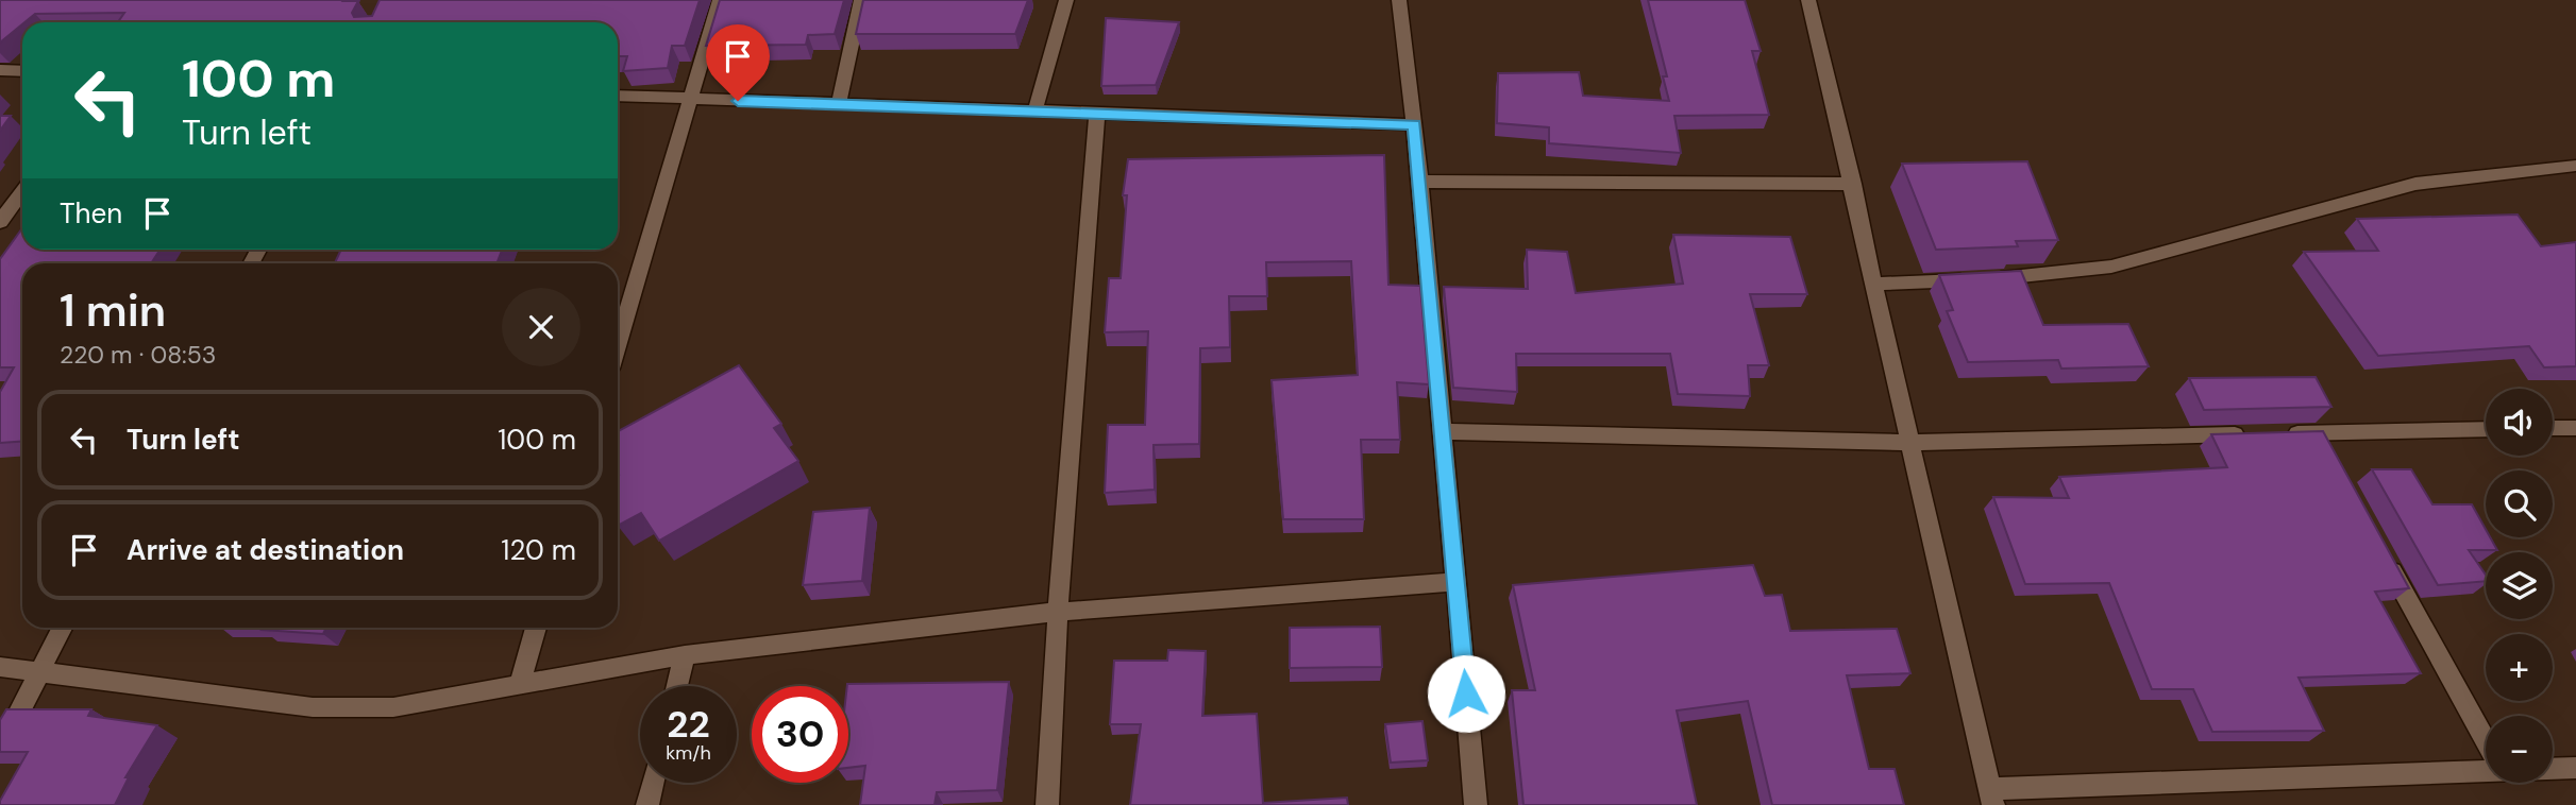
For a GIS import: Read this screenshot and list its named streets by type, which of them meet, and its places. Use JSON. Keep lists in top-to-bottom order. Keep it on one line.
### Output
{"page":{"turn":["100 m","Turn left"],"then":"Then","heading":["1 min","220 m · 08:53"],"map_buttons":["+","−"],"list":[{"name":"Turn left","value":"100 m"},{"name":"Arrive at destination","value":"120 m"}],"speed":"22 km/h","limit":"30"}}
